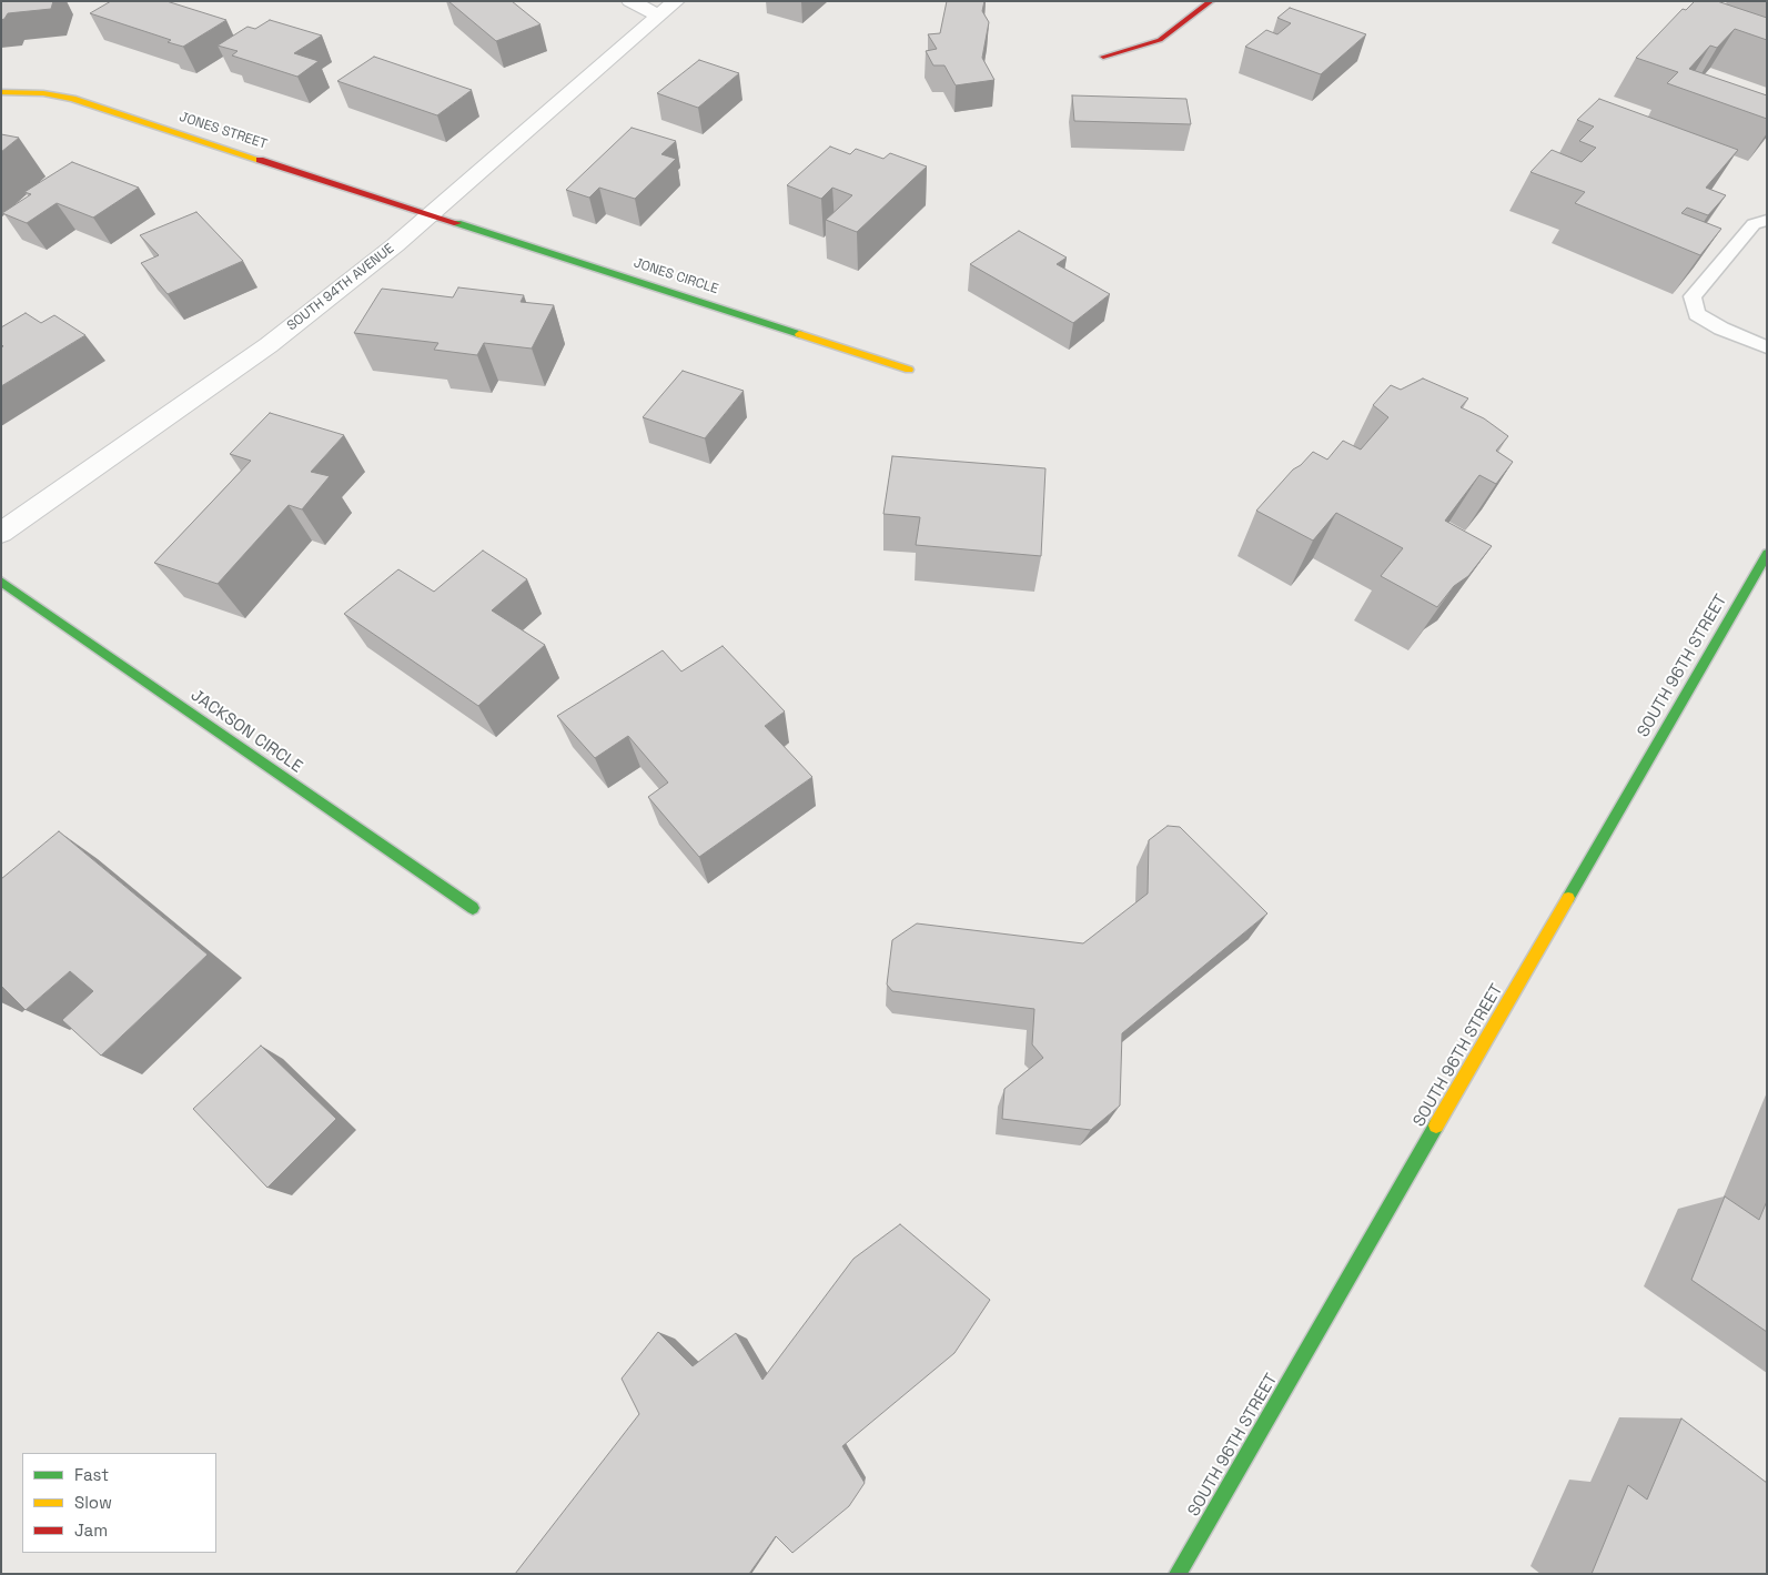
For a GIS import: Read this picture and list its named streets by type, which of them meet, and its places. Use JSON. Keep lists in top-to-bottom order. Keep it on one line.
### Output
{"streets":{"street":["JONES STREET","JONES CIRCLE","SOUTH 94TH AVENUE","SOUTH 96TH STREET","JACKSON CIRCLE"]},"crossings":[["JONES STREET","JONES CIRCLE"],["JONES STREET","SOUTH 94TH AVENUE"],["JONES CIRCLE","SOUTH 94TH AVENUE"]],"legend":["Fast","Slow","Jam"]}
